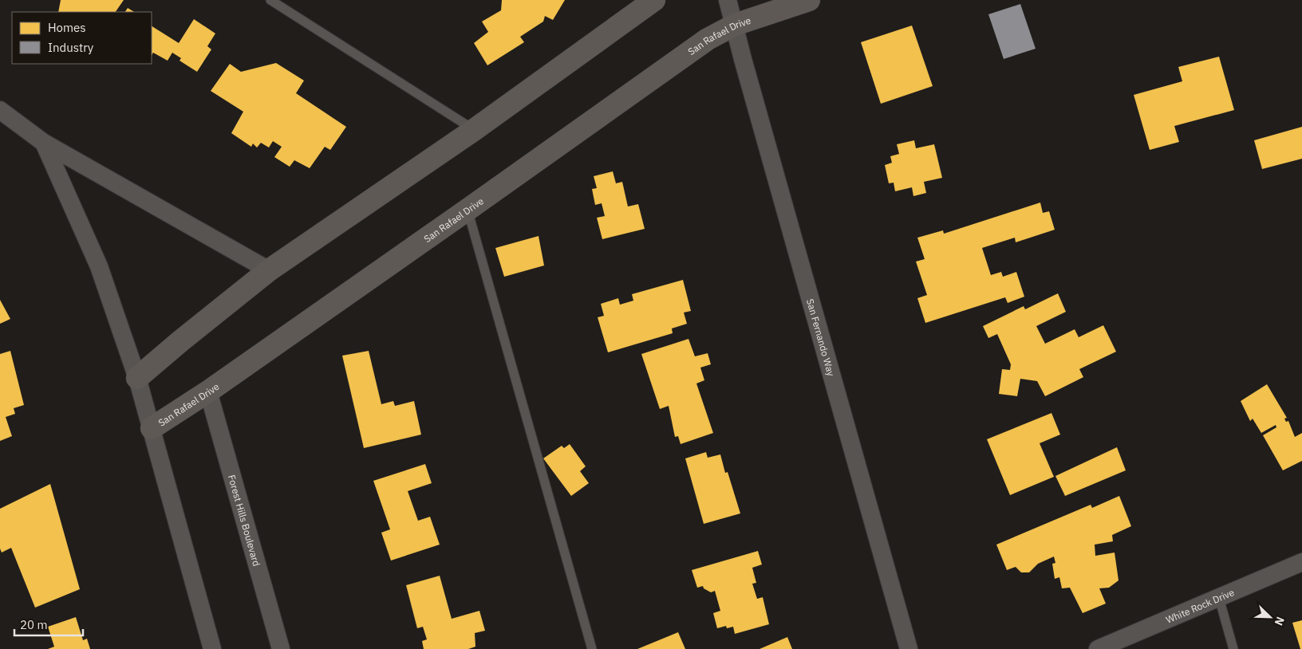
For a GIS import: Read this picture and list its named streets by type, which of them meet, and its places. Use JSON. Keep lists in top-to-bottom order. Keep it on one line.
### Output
{"streets":{"street":["San Rafael Drive","San Fernando Way","Forest Hills Boulevard","White Rock Drive"]},"crossings":[["San Rafael Drive","San Fernando Way"],["San Rafael Drive","Forest Hills Boulevard"]],"legend":["Homes","Industry"],"scale_bar":"20 m","north":"bottom right"}
